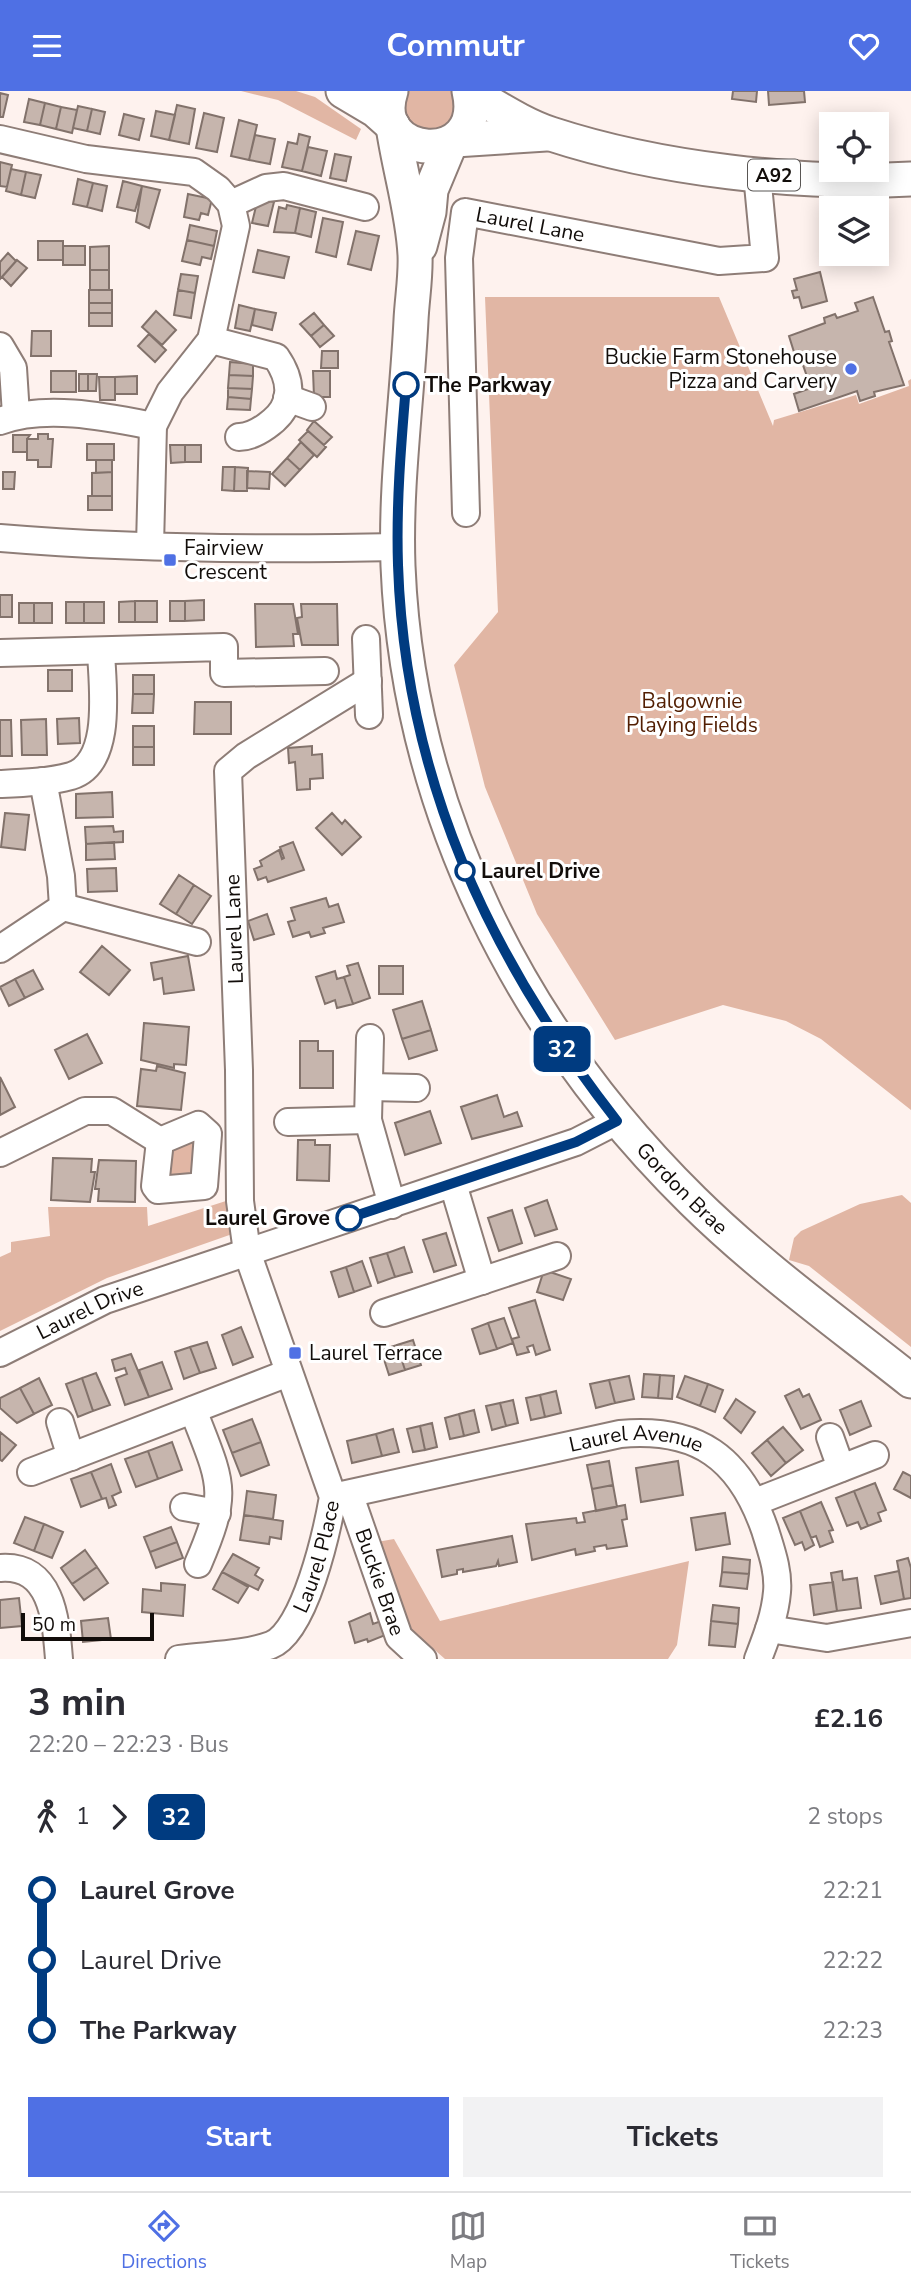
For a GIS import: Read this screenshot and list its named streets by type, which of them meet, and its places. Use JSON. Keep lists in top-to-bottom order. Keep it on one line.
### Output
{"streets":{"main road":["A92","Gordon Brae"],"street":["Laurel Lane","Laurel Drive","Laurel Avenue","Laurel Place","Buckie Brae"]},"crossings":[["A92","Laurel Lane"],["A92","Gordon Brae"],["Laurel Lane","Laurel Drive"],["Laurel Lane","Laurel Place"],["Gordon Brae","Laurel Drive"],["Laurel Drive","Laurel Place"],["Laurel Avenue","Laurel Place"],["Laurel Avenue","Buckie Brae"],["Laurel Place","Buckie Brae"]],"parks":["Balgownie Playing Fields"],"places":{"other":["Buckie Farm Stonehouse Pizza and Carvery","The Parkway","Laurel Drive","Laurel Grove"],"transit":["Fairview Crescent","Laurel Terrace"]},"lines":["bus line 32"],"scale_bar":"50 m","page":{"header":"Commutr","on_map":"32","scale":"50 m","heading":["3 min","22:20 – 22:23 · Bus","£2.16"],"legs":["1","32","2 stops"],"list":[{"name":"Laurel Grove","value":"22:21"},{"name":"Laurel Drive","value":"22:22"},{"name":"The Parkway","value":"22:23"}],"buttons":["Start","Tickets"],"tabs":["Directions","Map","Tickets"]}}
